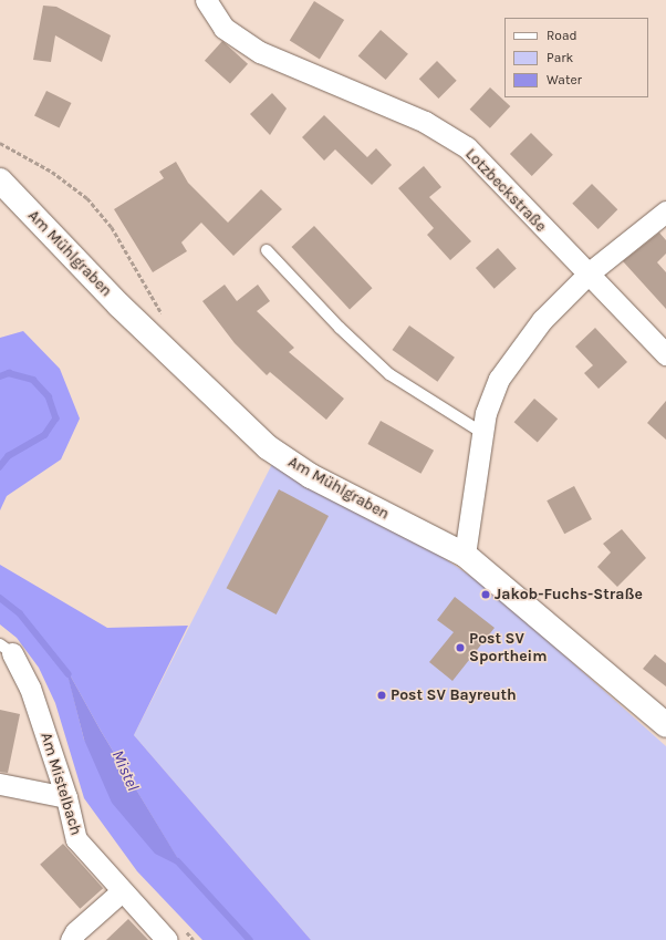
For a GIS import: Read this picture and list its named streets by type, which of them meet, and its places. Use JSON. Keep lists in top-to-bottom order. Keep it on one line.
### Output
{"streets":{"street":["Lotzbeckstraße","Am Mühlgraben","Am Mistelbach"]},"water":["Mistel"],"places":["Jakob-Fuchs-Straße","Post SV Sportheim","Post SV Bayreuth"],"legend":["Road","Park","Water"]}
